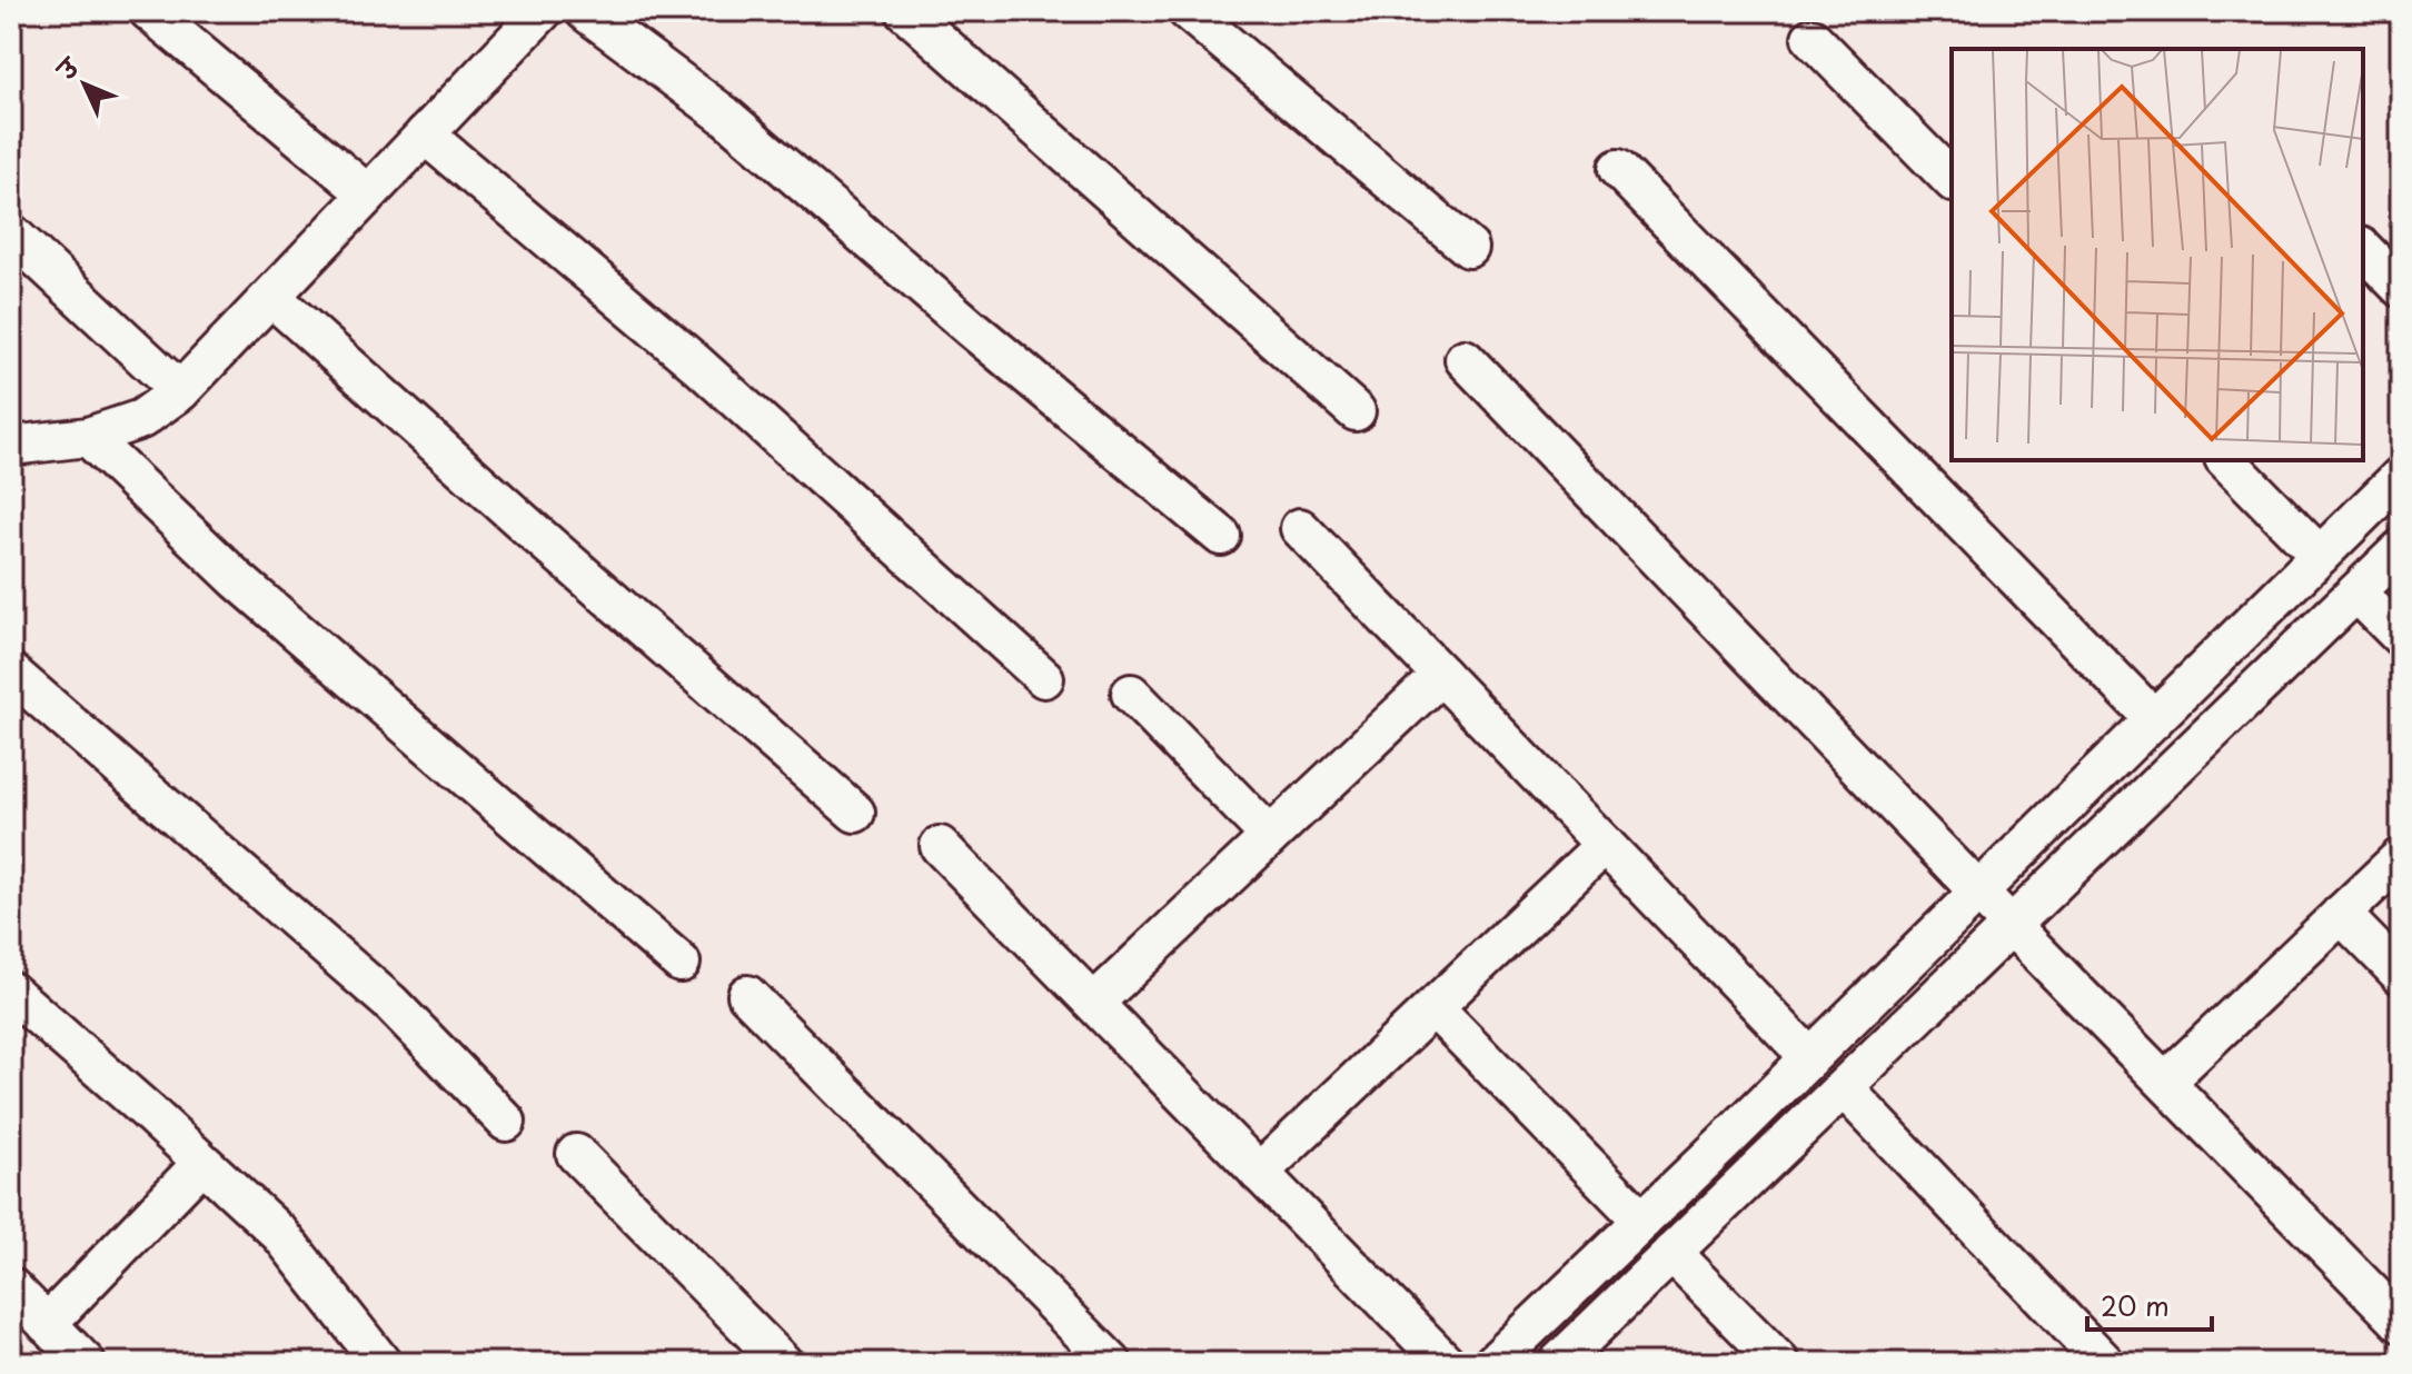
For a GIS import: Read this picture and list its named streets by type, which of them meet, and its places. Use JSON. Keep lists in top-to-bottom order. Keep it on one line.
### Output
{"scale_bar":"20 m","north":"top left"}
